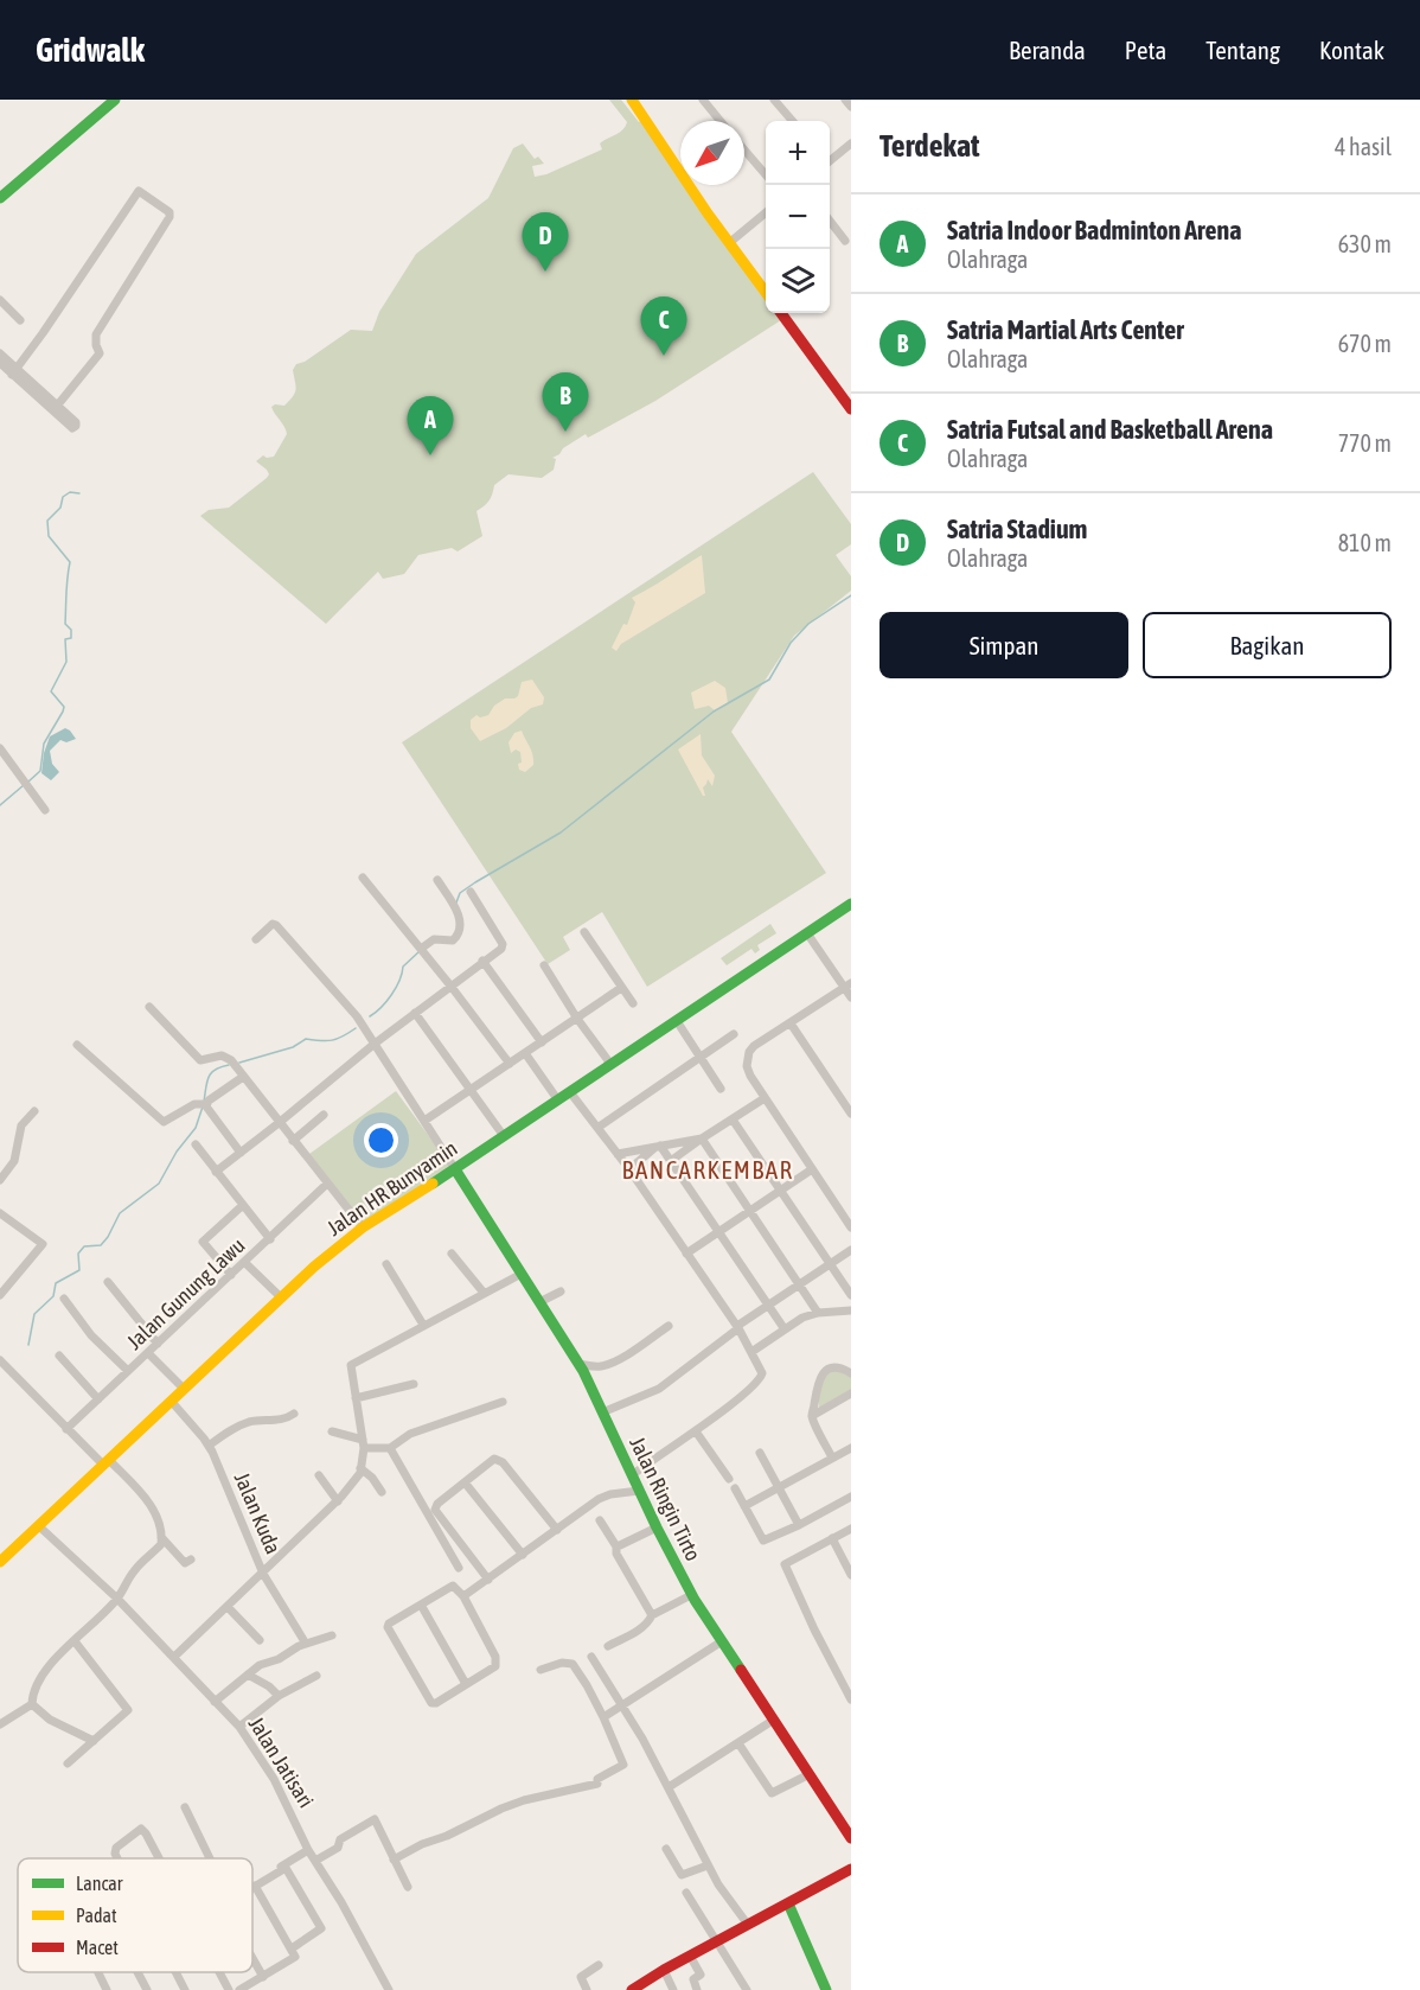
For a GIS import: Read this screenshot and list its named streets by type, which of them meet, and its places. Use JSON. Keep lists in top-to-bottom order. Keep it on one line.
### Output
{"streets":{"street":["Jalan HR Bunyamin","Jalan Gunung Lawu","Jalan Ringin Tirto","Jalan Kuda","Jalan Jatisari"]},"crossings":[["Jalan HR Bunyamin","Jalan Ringin Tirto"],["Jalan HR Bunyamin","Jalan Kuda"],["Jalan HR Bunyamin","Jalan Jatisari"]],"districts":["BANCARKEMBAR"],"legend":["Lancar","Padat","Macet"],"north":"bottom left","page":{"header":"Gridwalk","nav":["Beranda","Peta","Tentang","Kontak"],"heading":["Terdekat","4 hasil"],"map_buttons":["+","−"],"list":[{"mark":"A","name":"Satria Indoor Badminton Arena","note":"Olahraga","value":"630 m"},{"mark":"B","name":"Satria Martial Arts Center","note":"Olahraga","value":"670 m"},{"mark":"C","name":"Satria Futsal and Basketball Arena","note":"Olahraga","value":"770 m"},{"mark":"D","name":"Satria Stadium","note":"Olahraga","value":"810 m"}],"pins":["D","C","B","A"],"buttons":["Simpan","Bagikan"]}}
